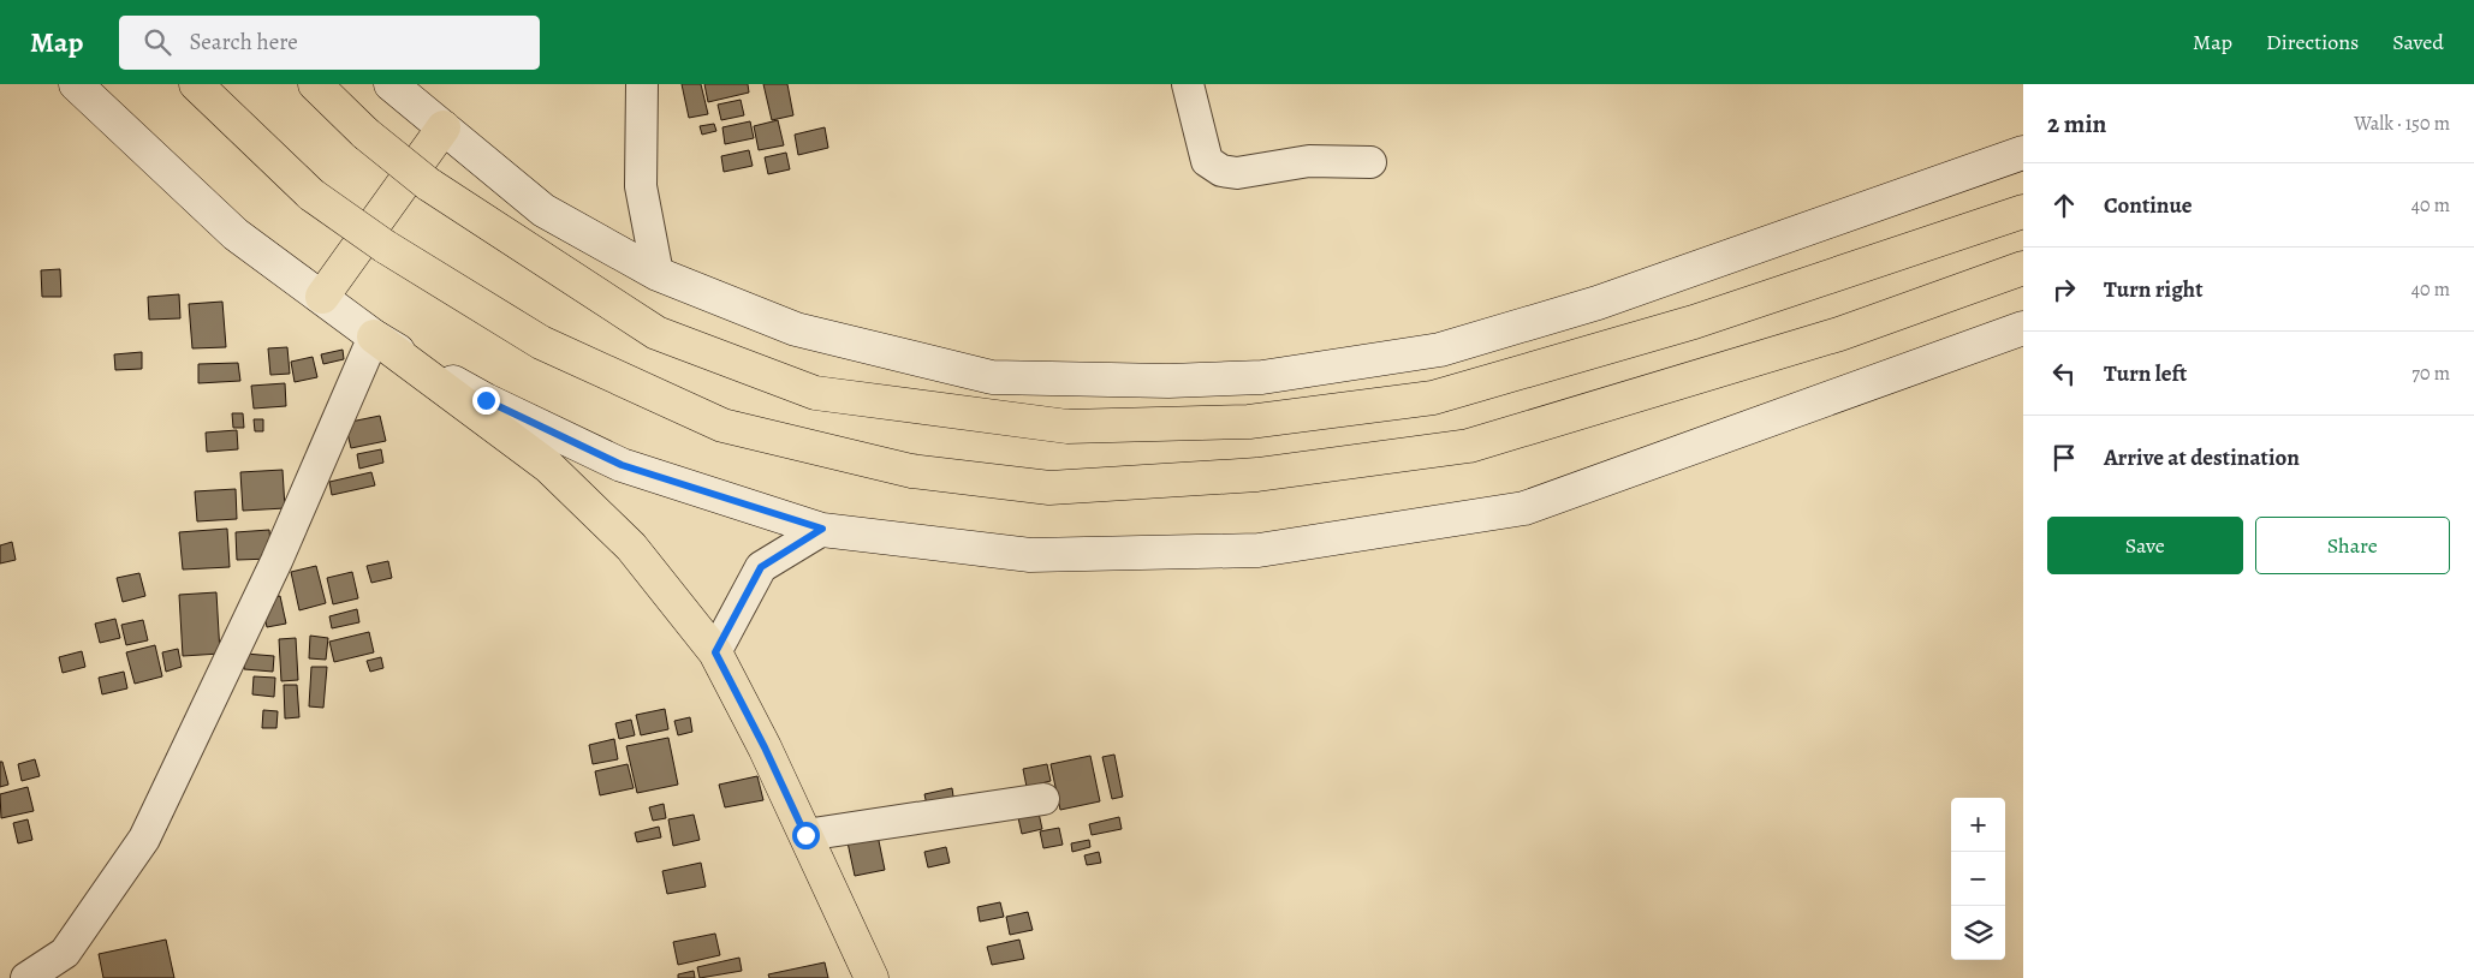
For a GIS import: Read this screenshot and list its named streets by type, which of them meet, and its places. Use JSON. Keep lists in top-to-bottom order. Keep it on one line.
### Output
{"page":{"header":"Map","search":"Search here","nav":["Map","Directions","Saved"],"heading":["2 min","Walk · 150 m"],"list":[["Continue","40 m"],["Turn right","40 m"],["Turn left","70 m"],"Arrive at destination"],"buttons":["Save","Share"],"map_buttons":["+","−"]}}
